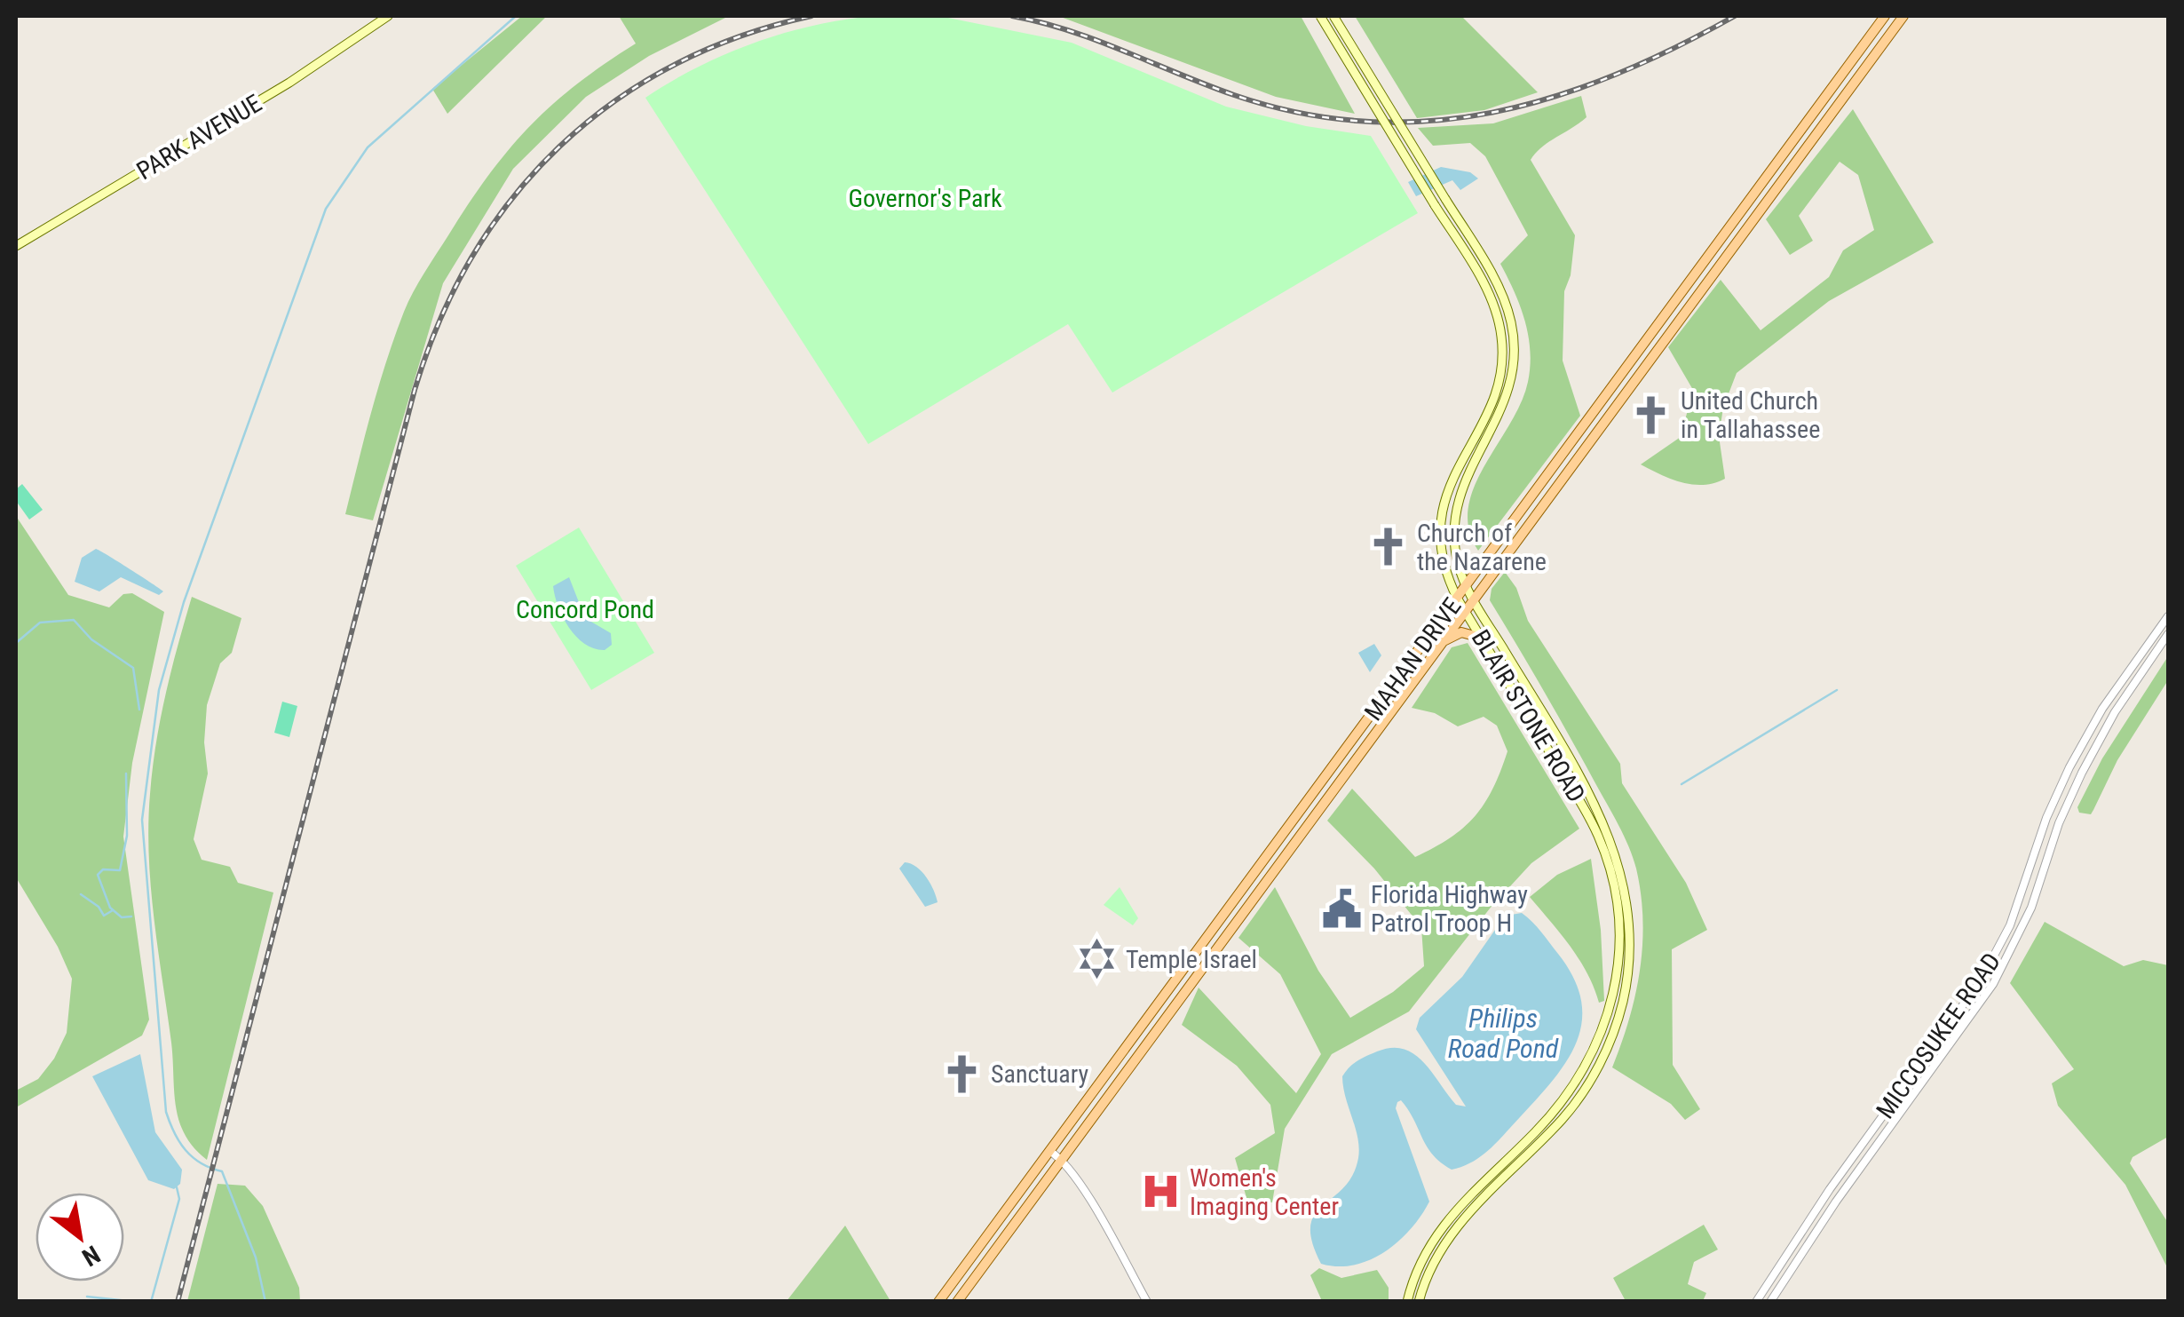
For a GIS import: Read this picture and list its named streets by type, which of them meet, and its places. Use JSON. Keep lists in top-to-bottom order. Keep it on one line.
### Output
{"streets":{"main road":["PARK AVENUE","MAHAN DRIVE","BLAIR STONE ROAD"],"street":["MICCOSUKEE ROAD"]},"crossings":[["MAHAN DRIVE","BLAIR STONE ROAD"]],"water":["Philips Road Pond"],"parks":["Governor's Park","Concord Pond"],"places":{"church":["United Church in Tallahassee","Church of the Nazarene","Sanctuary"],"public building":["Florida Highway Patrol Troop H"],"synagogue":["Temple Israel"],"hospital":["Women's Imaging Center"]},"north":"bottom right"}
